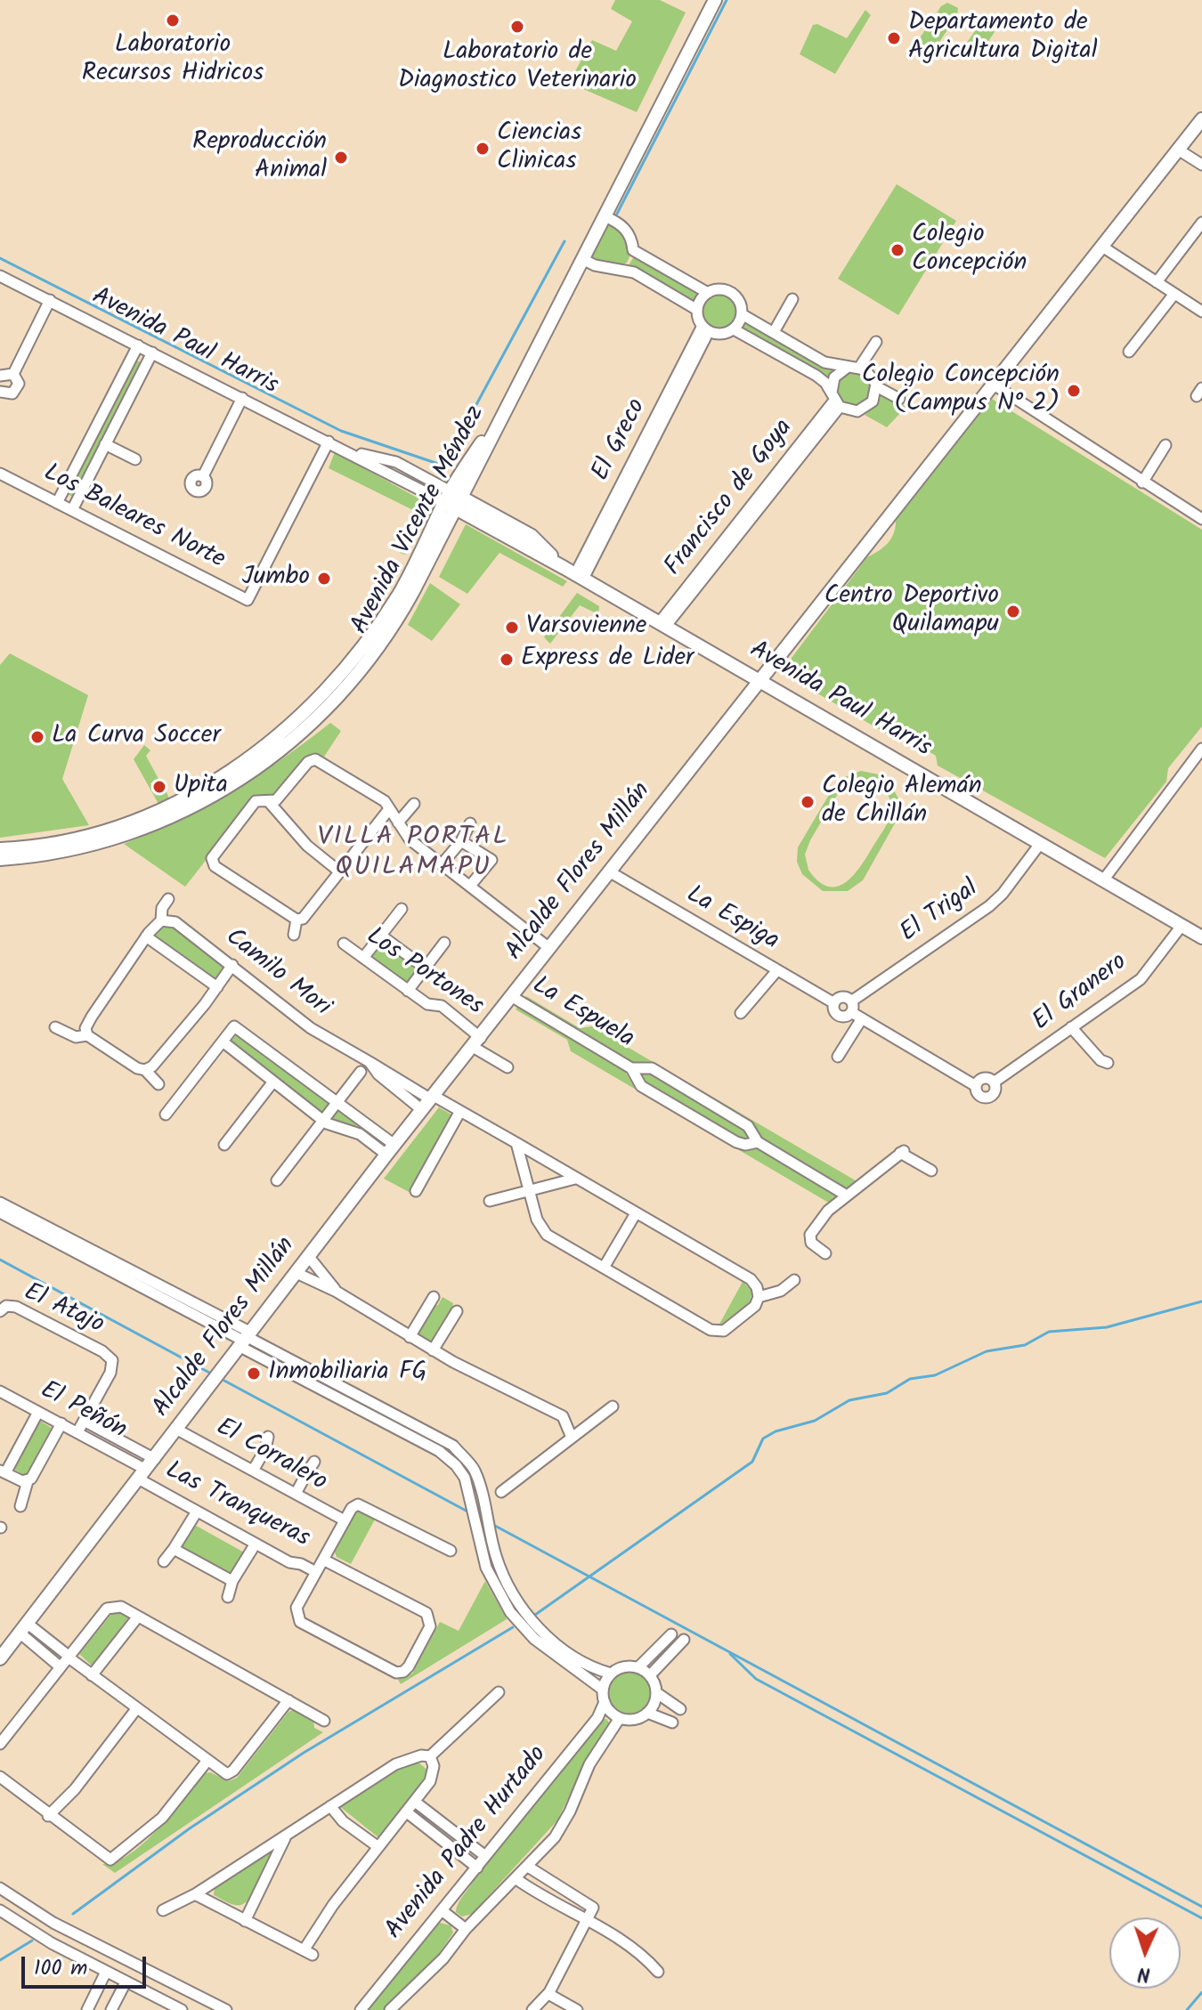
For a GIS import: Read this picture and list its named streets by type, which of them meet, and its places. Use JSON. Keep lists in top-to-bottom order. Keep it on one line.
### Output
{"streets":{"main road":["Avenida Paul Harris","Avenida Vicente Méndez","Alcalde Flores Millán"],"street":["El Greco","Francisco de Goya","Los Baleares Norte","El Trigal","La Espiga","Los Portones","Camilo Mori","El Granero","La Espuela","El Atajo","El Peñón","El Corralero","Las Tranqueras","Avenida Padre Hurtado"]},"crossings":[["Avenida Paul Harris","El Greco"],["Avenida Paul Harris","Francisco de Goya"],["Avenida Paul Harris","Los Baleares Norte"],["Avenida Paul Harris","Avenida Vicente Méndez"],["Avenida Paul Harris","Alcalde Flores Millán"],["Avenida Paul Harris","El Trigal"],["Avenida Paul Harris","El Granero"],["Alcalde Flores Millán","La Espiga"],["Alcalde Flores Millán","Los Portones"],["Alcalde Flores Millán","Camilo Mori"],["Alcalde Flores Millán","La Espuela"],["Alcalde Flores Millán","El Peñón"],["Alcalde Flores Millán","El Corralero"],["Alcalde Flores Millán","Las Tranqueras"],["El Trigal","La Espiga"],["La Espiga","El Granero"],["El Atajo","El Peñón"],["El Peñón","Las Tranqueras"]],"districts":["VILLA PORTAL QUILAMAPU"],"places":["Laboratorio Recursos Hidricos","Laboratorio de Diagnostico Veterinario","Departamento de Agricultura Digital","Ciencias Clinicas","Reproducción Animal","Colegio Concepción","Colegio Concepción (Campus N° 2)","Jumbo","Centro Deportivo Quilamapu","Varsovienne","Express de Lider","La Curva Soccer","Upita","Colegio Alemán de Chillán","Inmobiliaria FG"],"scale_bar":"100 m","north":"bottom"}
